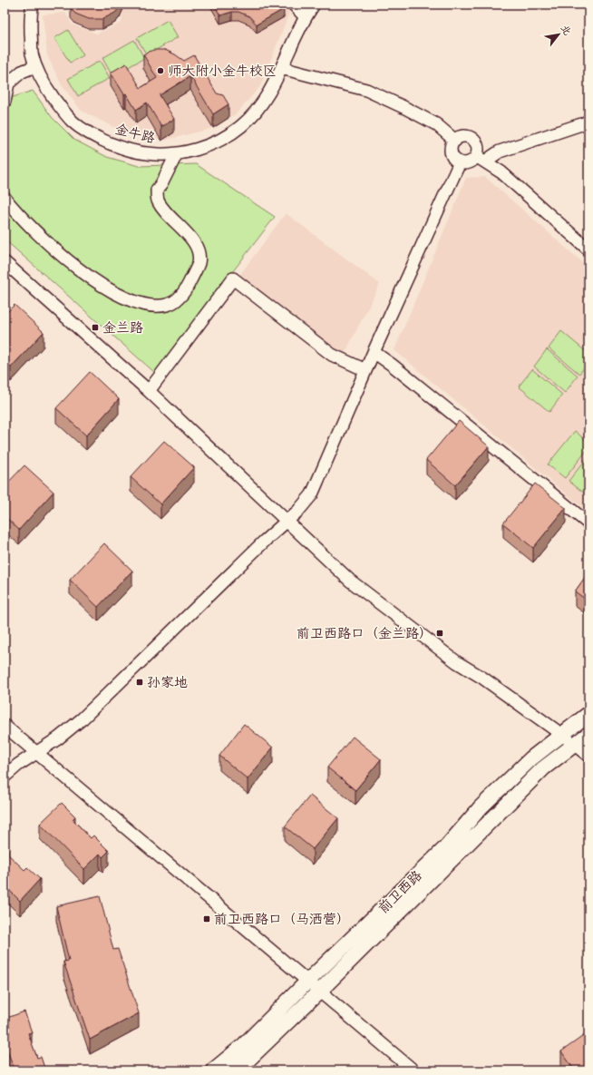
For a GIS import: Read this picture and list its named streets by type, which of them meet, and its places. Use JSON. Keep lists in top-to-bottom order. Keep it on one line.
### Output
{"streets":{"main road":["前卫西路"],"street":["金牛路"]},"places":{"other":["师大附小金牛校区"],"transit":["金兰路","前卫西路口（金兰路）","孙家地","前卫西路口（马洒营）"]},"north":"top right"}
